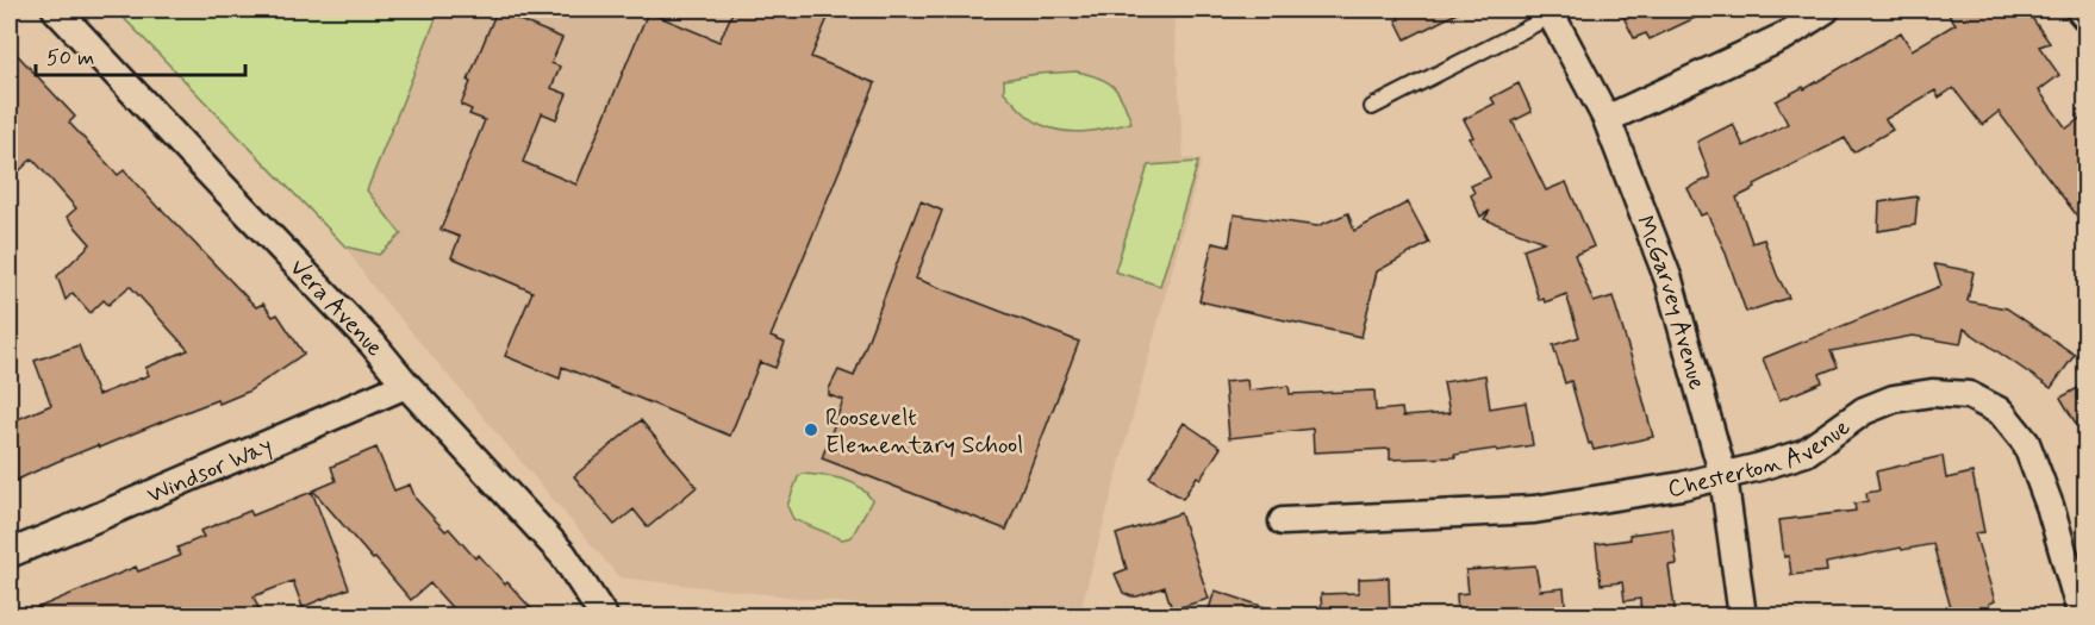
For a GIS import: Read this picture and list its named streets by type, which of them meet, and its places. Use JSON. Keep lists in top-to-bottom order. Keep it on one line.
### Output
{"streets":{"street":["McGarvey Avenue","Vera Avenue","Chesterton Avenue","Windsor Way"]},"crossings":[["McGarvey Avenue","Chesterton Avenue"],["Vera Avenue","Windsor Way"]],"places":["Roosevelt Elementary School"],"scale_bar":"50 m"}
